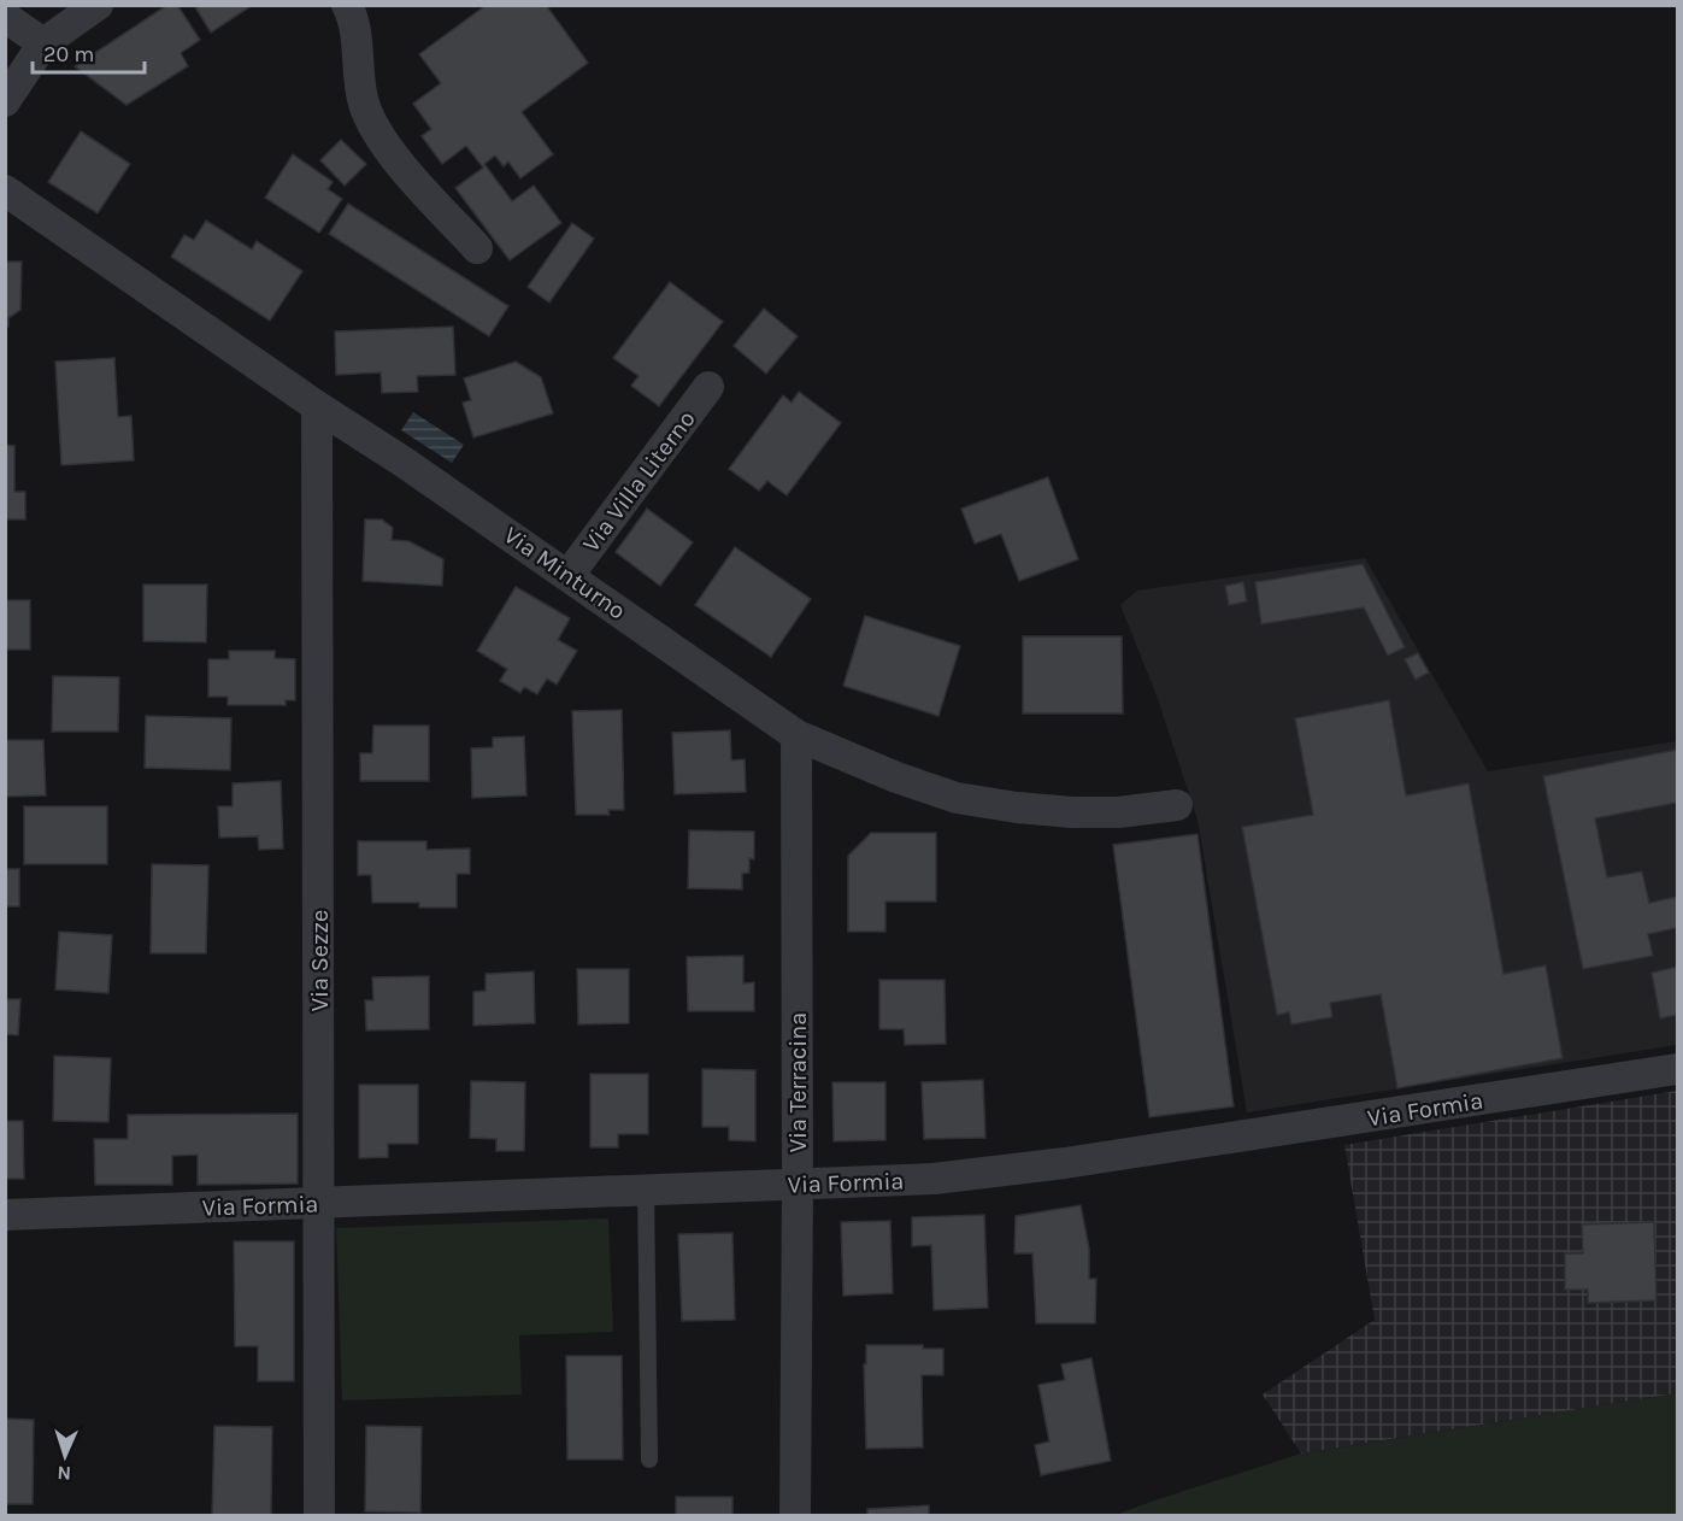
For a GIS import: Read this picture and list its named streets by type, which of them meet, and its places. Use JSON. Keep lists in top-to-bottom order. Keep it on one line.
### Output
{"streets":{"street":["Via Villa Literno","Via Minturno","Via Sezze","Via Terracina","Via Formia"]},"crossings":[["Via Villa Literno","Via Minturno"],["Via Minturno","Via Sezze"],["Via Minturno","Via Terracina"],["Via Sezze","Via Formia"],["Via Terracina","Via Formia"]],"scale_bar":"20 m","north":"bottom"}
